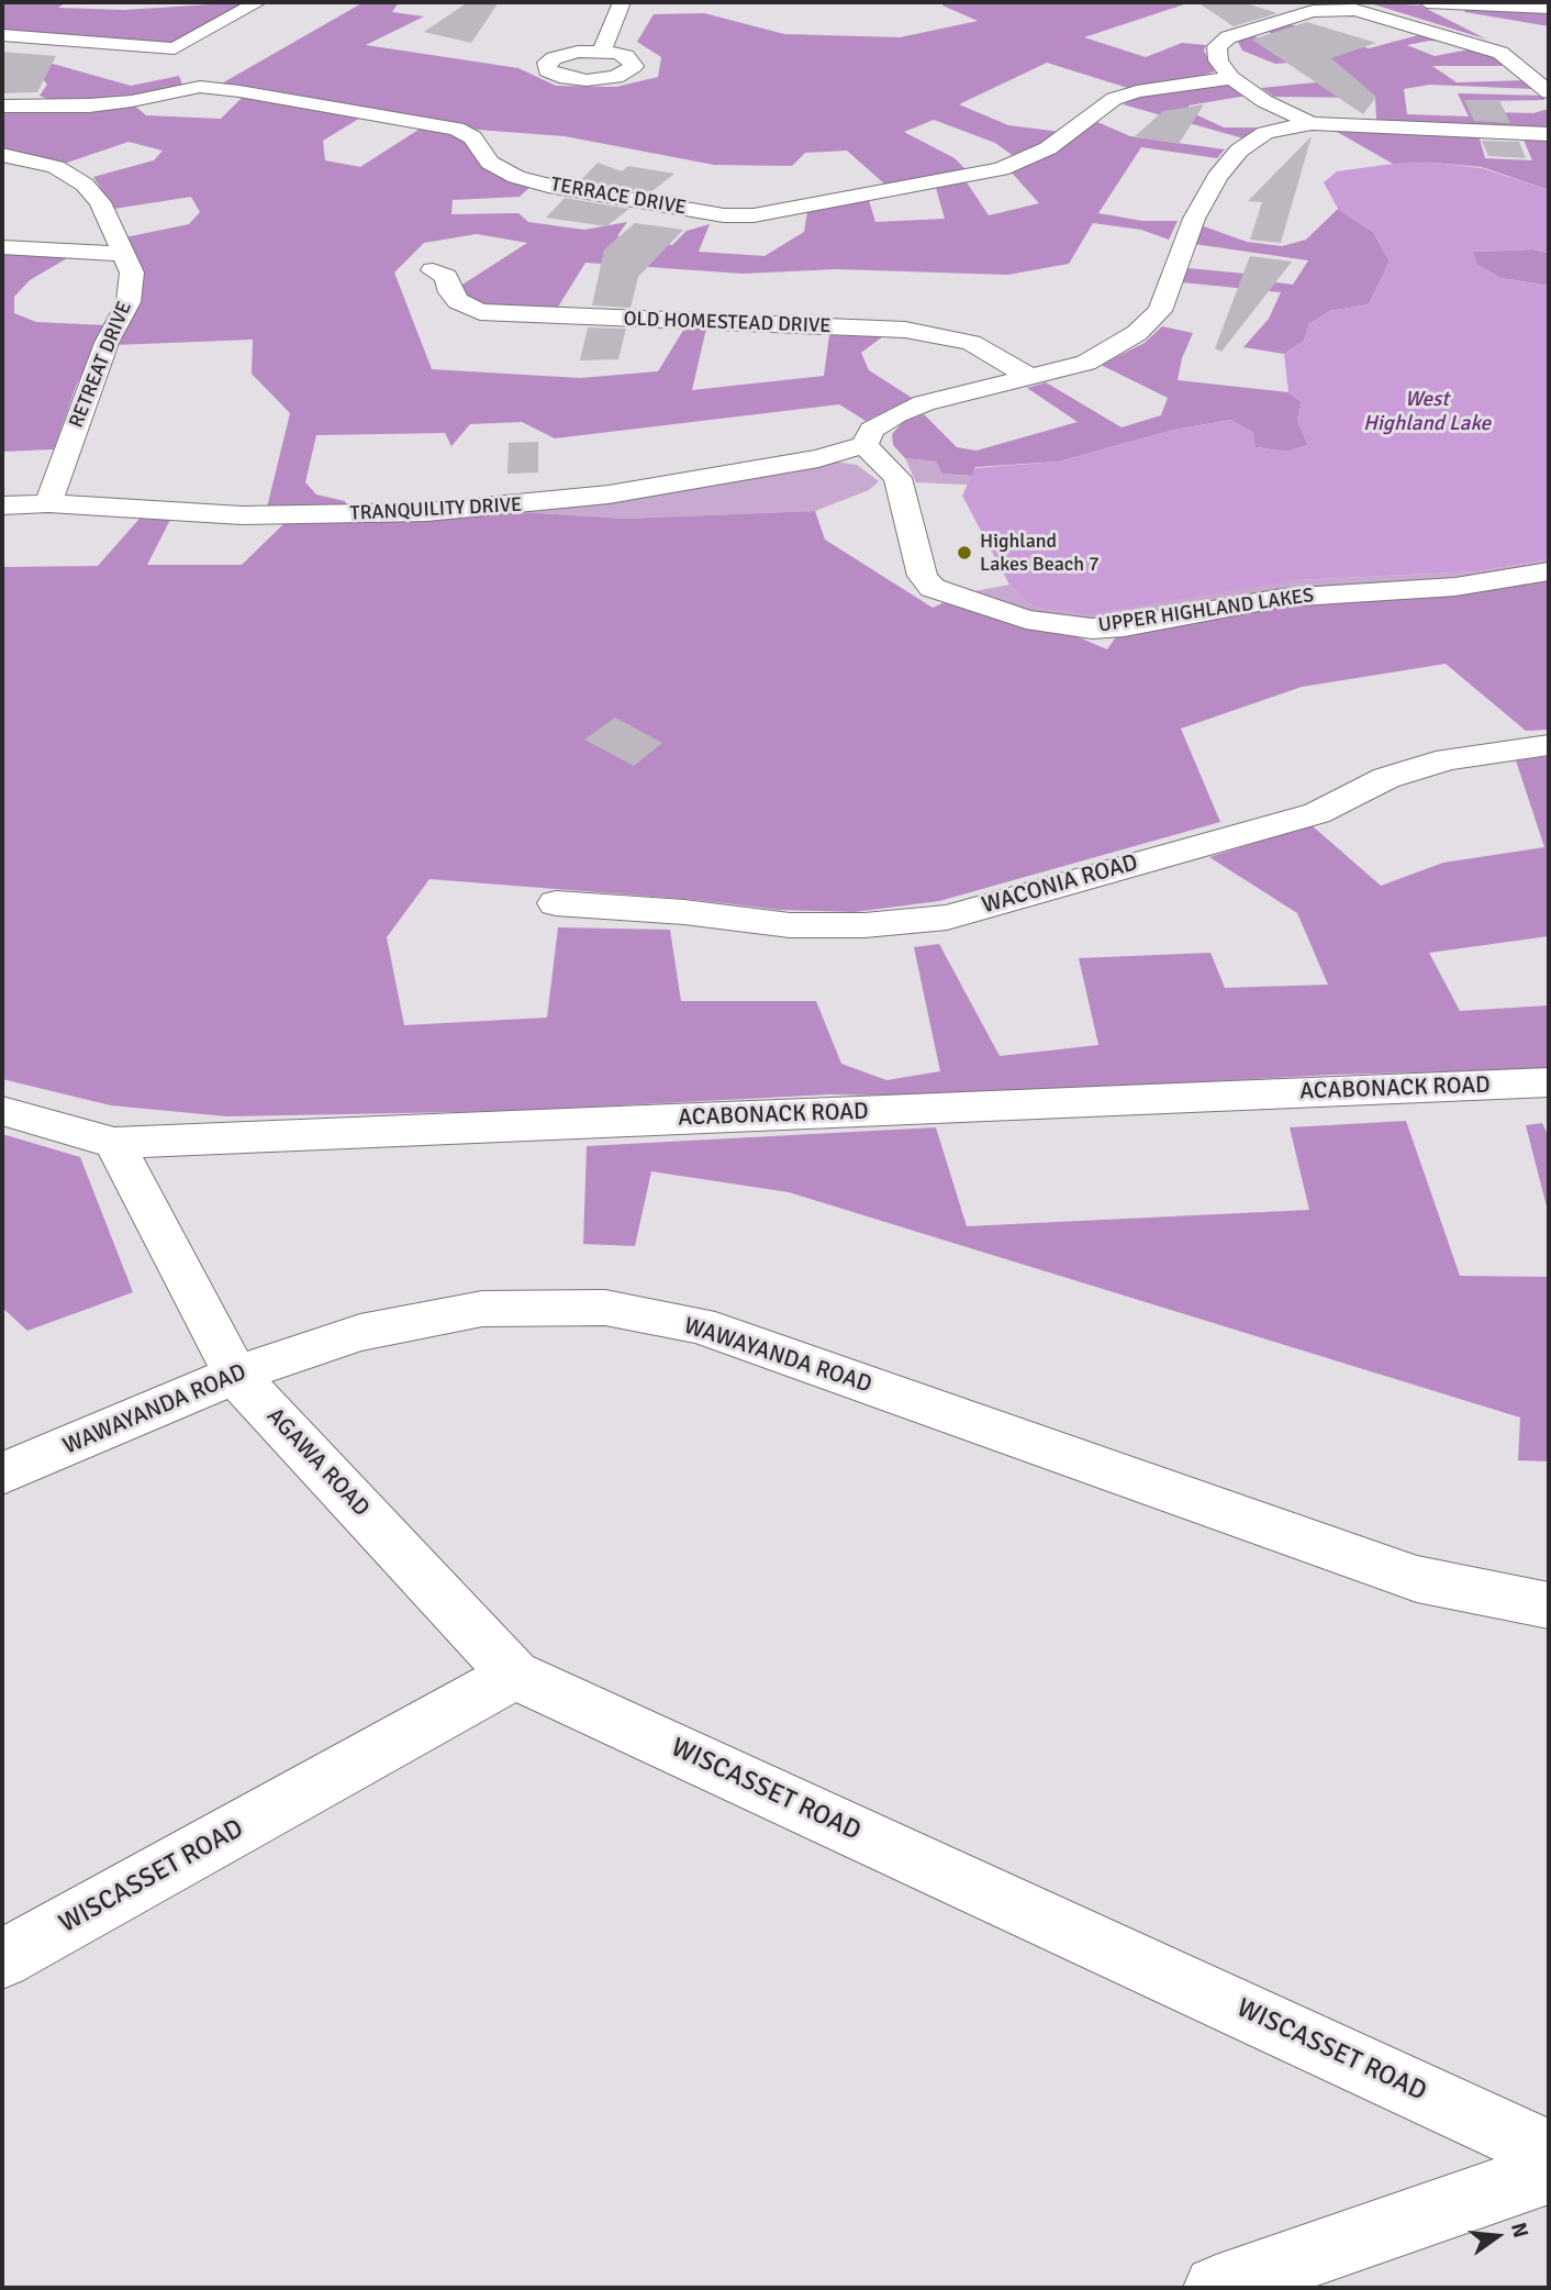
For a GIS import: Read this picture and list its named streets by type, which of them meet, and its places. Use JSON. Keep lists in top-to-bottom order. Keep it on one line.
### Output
{"streets":{"street":["TERRACE DRIVE","OLD HOMESTEAD DRIVE","RETREAT DRIVE","TRANQUILITY DRIVE","UPPER HIGHLAND LAKES","WACONIA ROAD","ACABONACK ROAD","WAWAYANDA ROAD","AGAWA ROAD","WISCASSET ROAD"]},"crossings":[["RETREAT DRIVE","TRANQUILITY DRIVE"],["TRANQUILITY DRIVE","UPPER HIGHLAND LAKES"],["ACABONACK ROAD","AGAWA ROAD"],["WAWAYANDA ROAD","AGAWA ROAD"],["AGAWA ROAD","WISCASSET ROAD"]],"water":["West Highland Lake"],"places":["Highland Lakes Beach 7"],"north":"right"}
